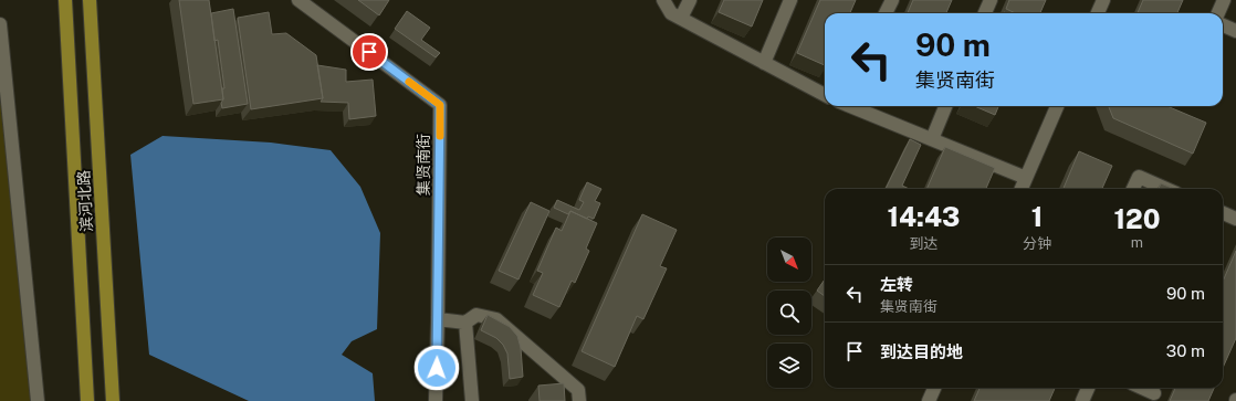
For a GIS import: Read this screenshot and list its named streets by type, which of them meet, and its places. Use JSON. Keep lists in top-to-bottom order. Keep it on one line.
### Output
{"streets":{"main road":["滨河北路"],"street":["集贤南街"]},"north":"bottom right","page":{"turn":["90 m","集贤南街"],"eta":["14:43","到达","1","分钟","120","m"],"list":[{"name":"左转","note":"集贤南街","value":"90 m"},{"name":"到达目的地","value":"30 m"}]}}
